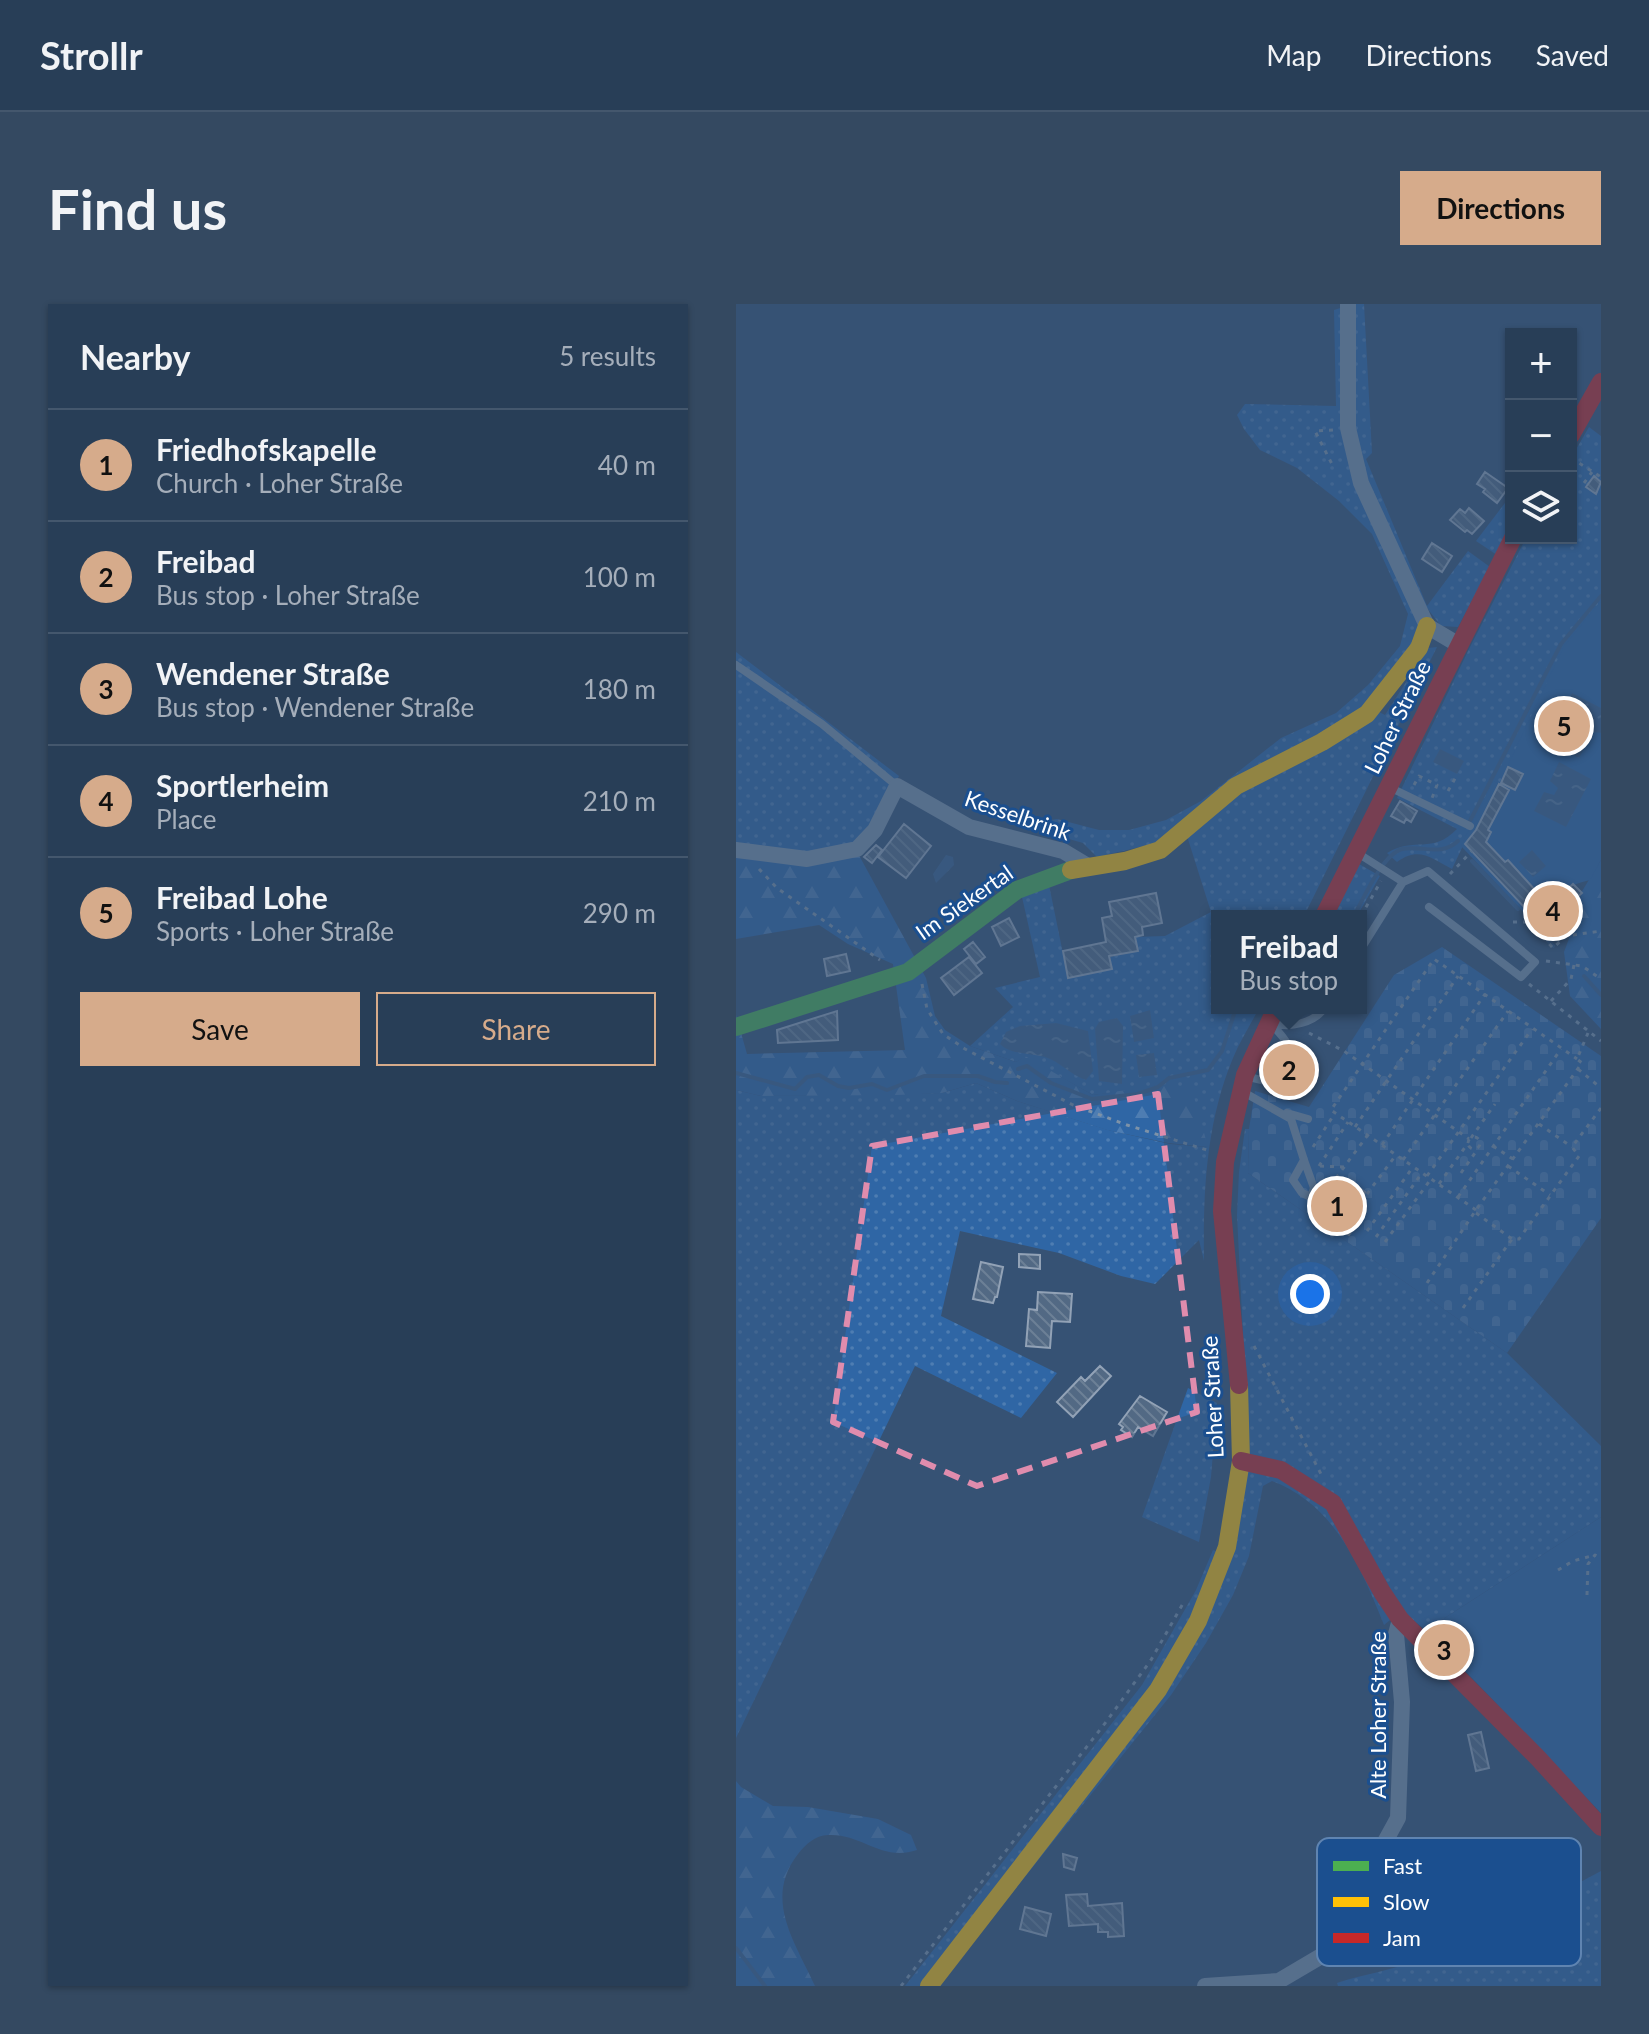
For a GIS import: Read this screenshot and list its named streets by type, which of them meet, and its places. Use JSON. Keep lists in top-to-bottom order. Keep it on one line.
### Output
{"streets":{"street":["Loher Straße","Kesselbrink","Im Siekertal","Alte Loher Straße"]},"crossings":[["Kesselbrink","Im Siekertal"]],"legend":["Fast","Slow","Jam"],"page":{"header":"Strollr","nav":["Map","Directions","Saved"],"buttons":["Directions",["Save","Share"]],"title":"Find us","heading":["Nearby","5 results"],"map_buttons":["+","−"],"list":[{"mark":"1","name":"Friedhofskapelle","note":"Church · Loher Straße","value":"40 m"},{"mark":"2","name":"Freibad","note":"Bus stop · Loher Straße","value":"100 m"},{"mark":"3","name":"Wendener Straße","note":"Bus stop · Wendener Straße","value":"180 m"},{"mark":"4","name":"Sportlerheim","note":"Place","value":"210 m"},{"mark":"5","name":"Freibad Lohe","note":"Sports · Loher Straße","value":"290 m"}],"pins":["5","4","2","1","3"],"popup":["Freibad","Bus stop"]}}
